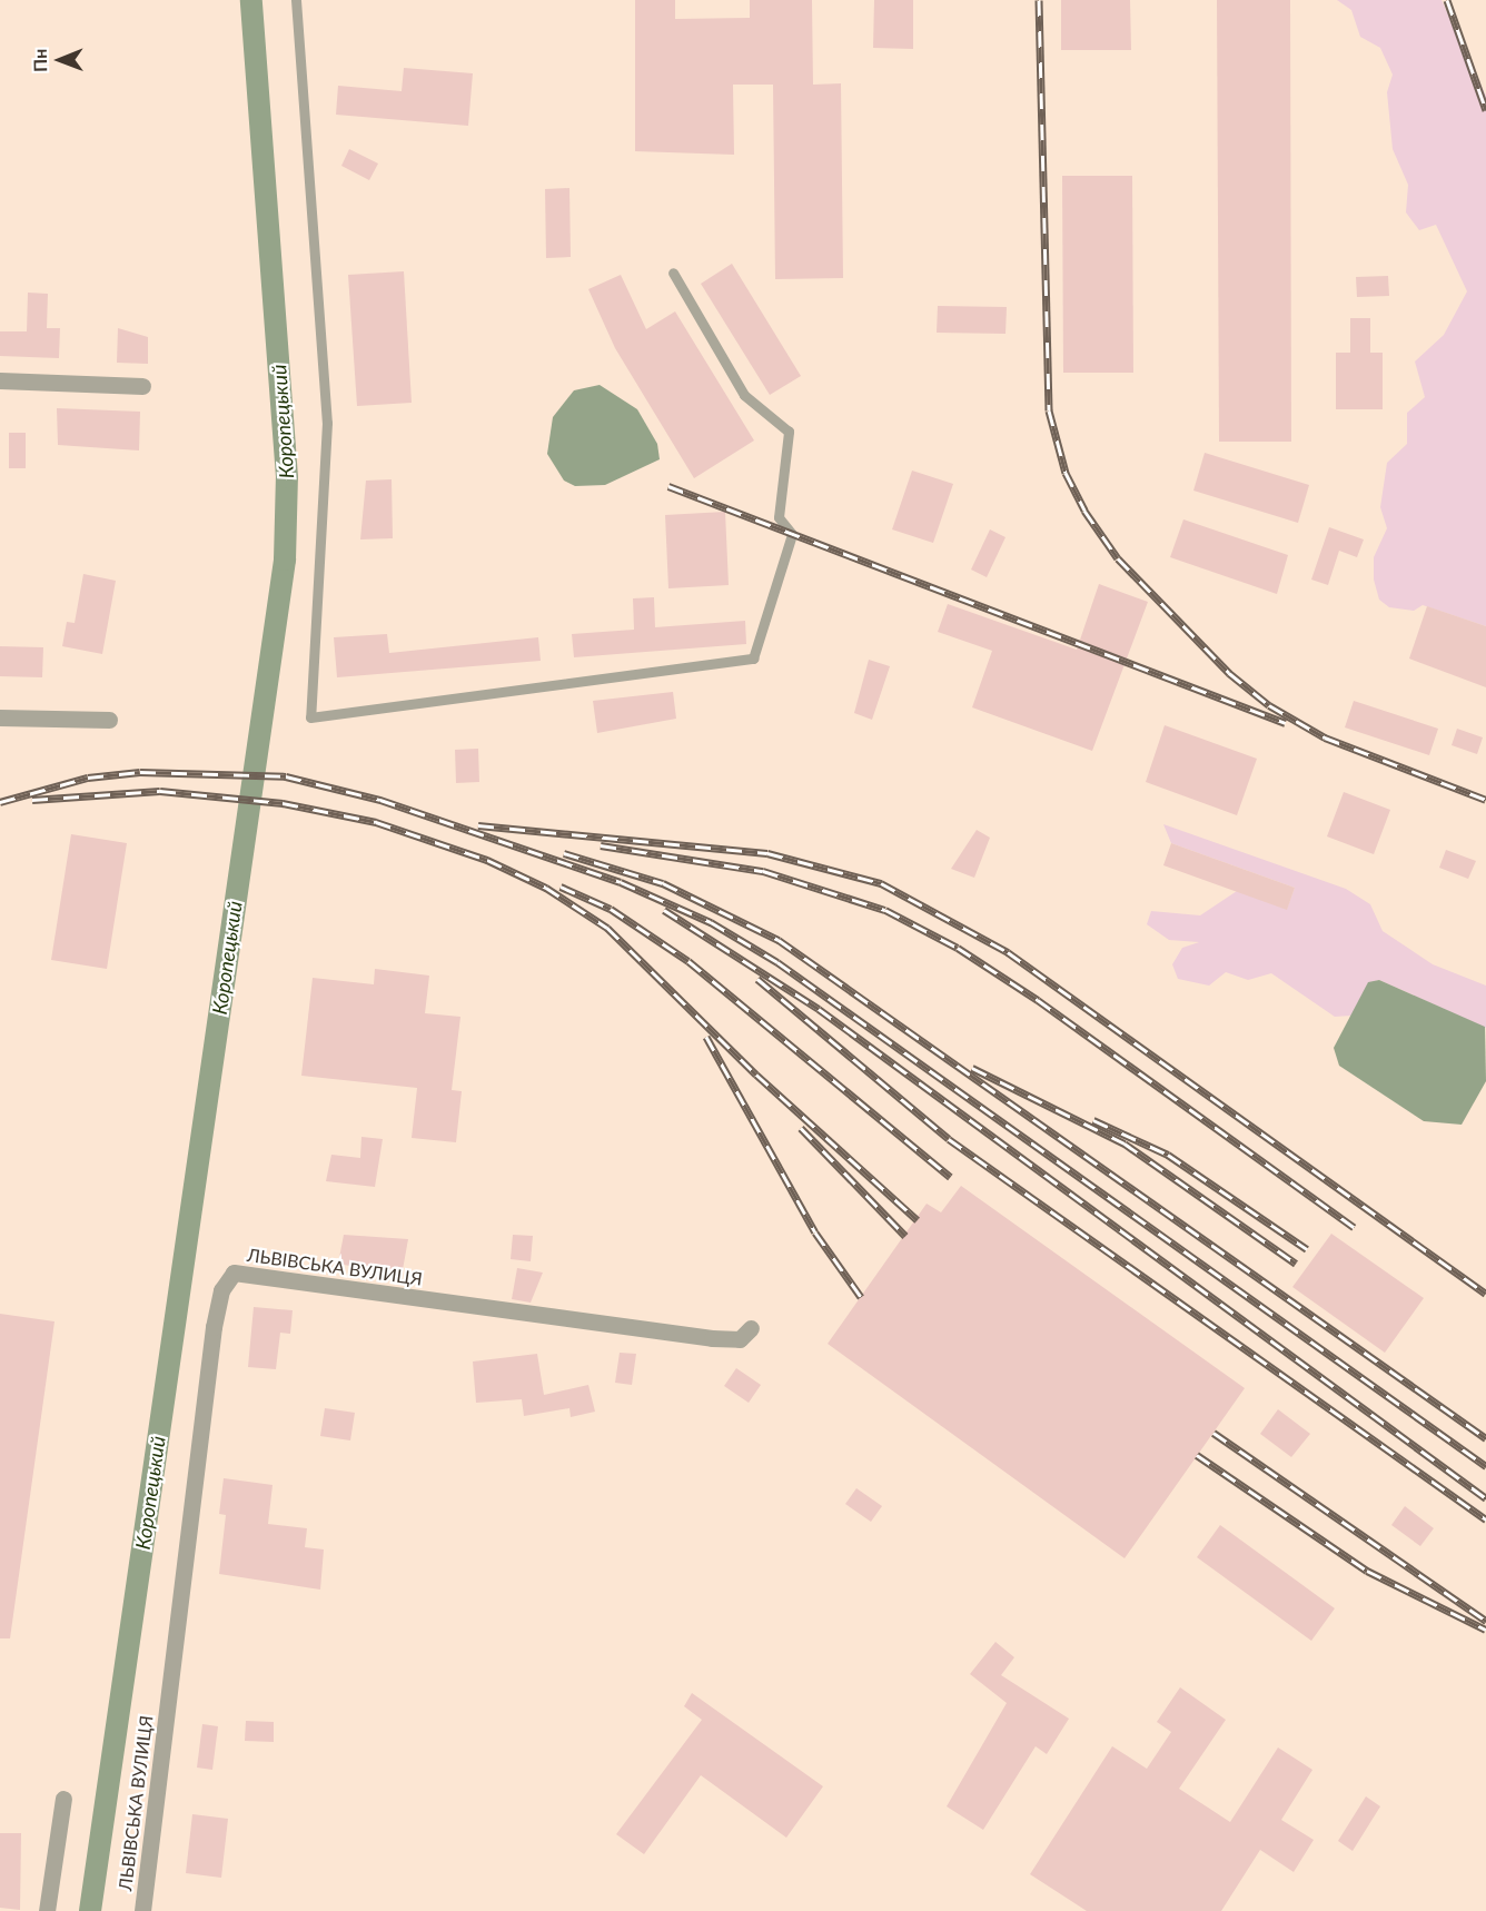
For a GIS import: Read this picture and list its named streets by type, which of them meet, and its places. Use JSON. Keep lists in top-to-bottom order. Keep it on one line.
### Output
{"streets":{"street":["ЛЬВІВСЬКА ВУЛИЦЯ"]},"water":["Коропецький"],"north":"left"}
